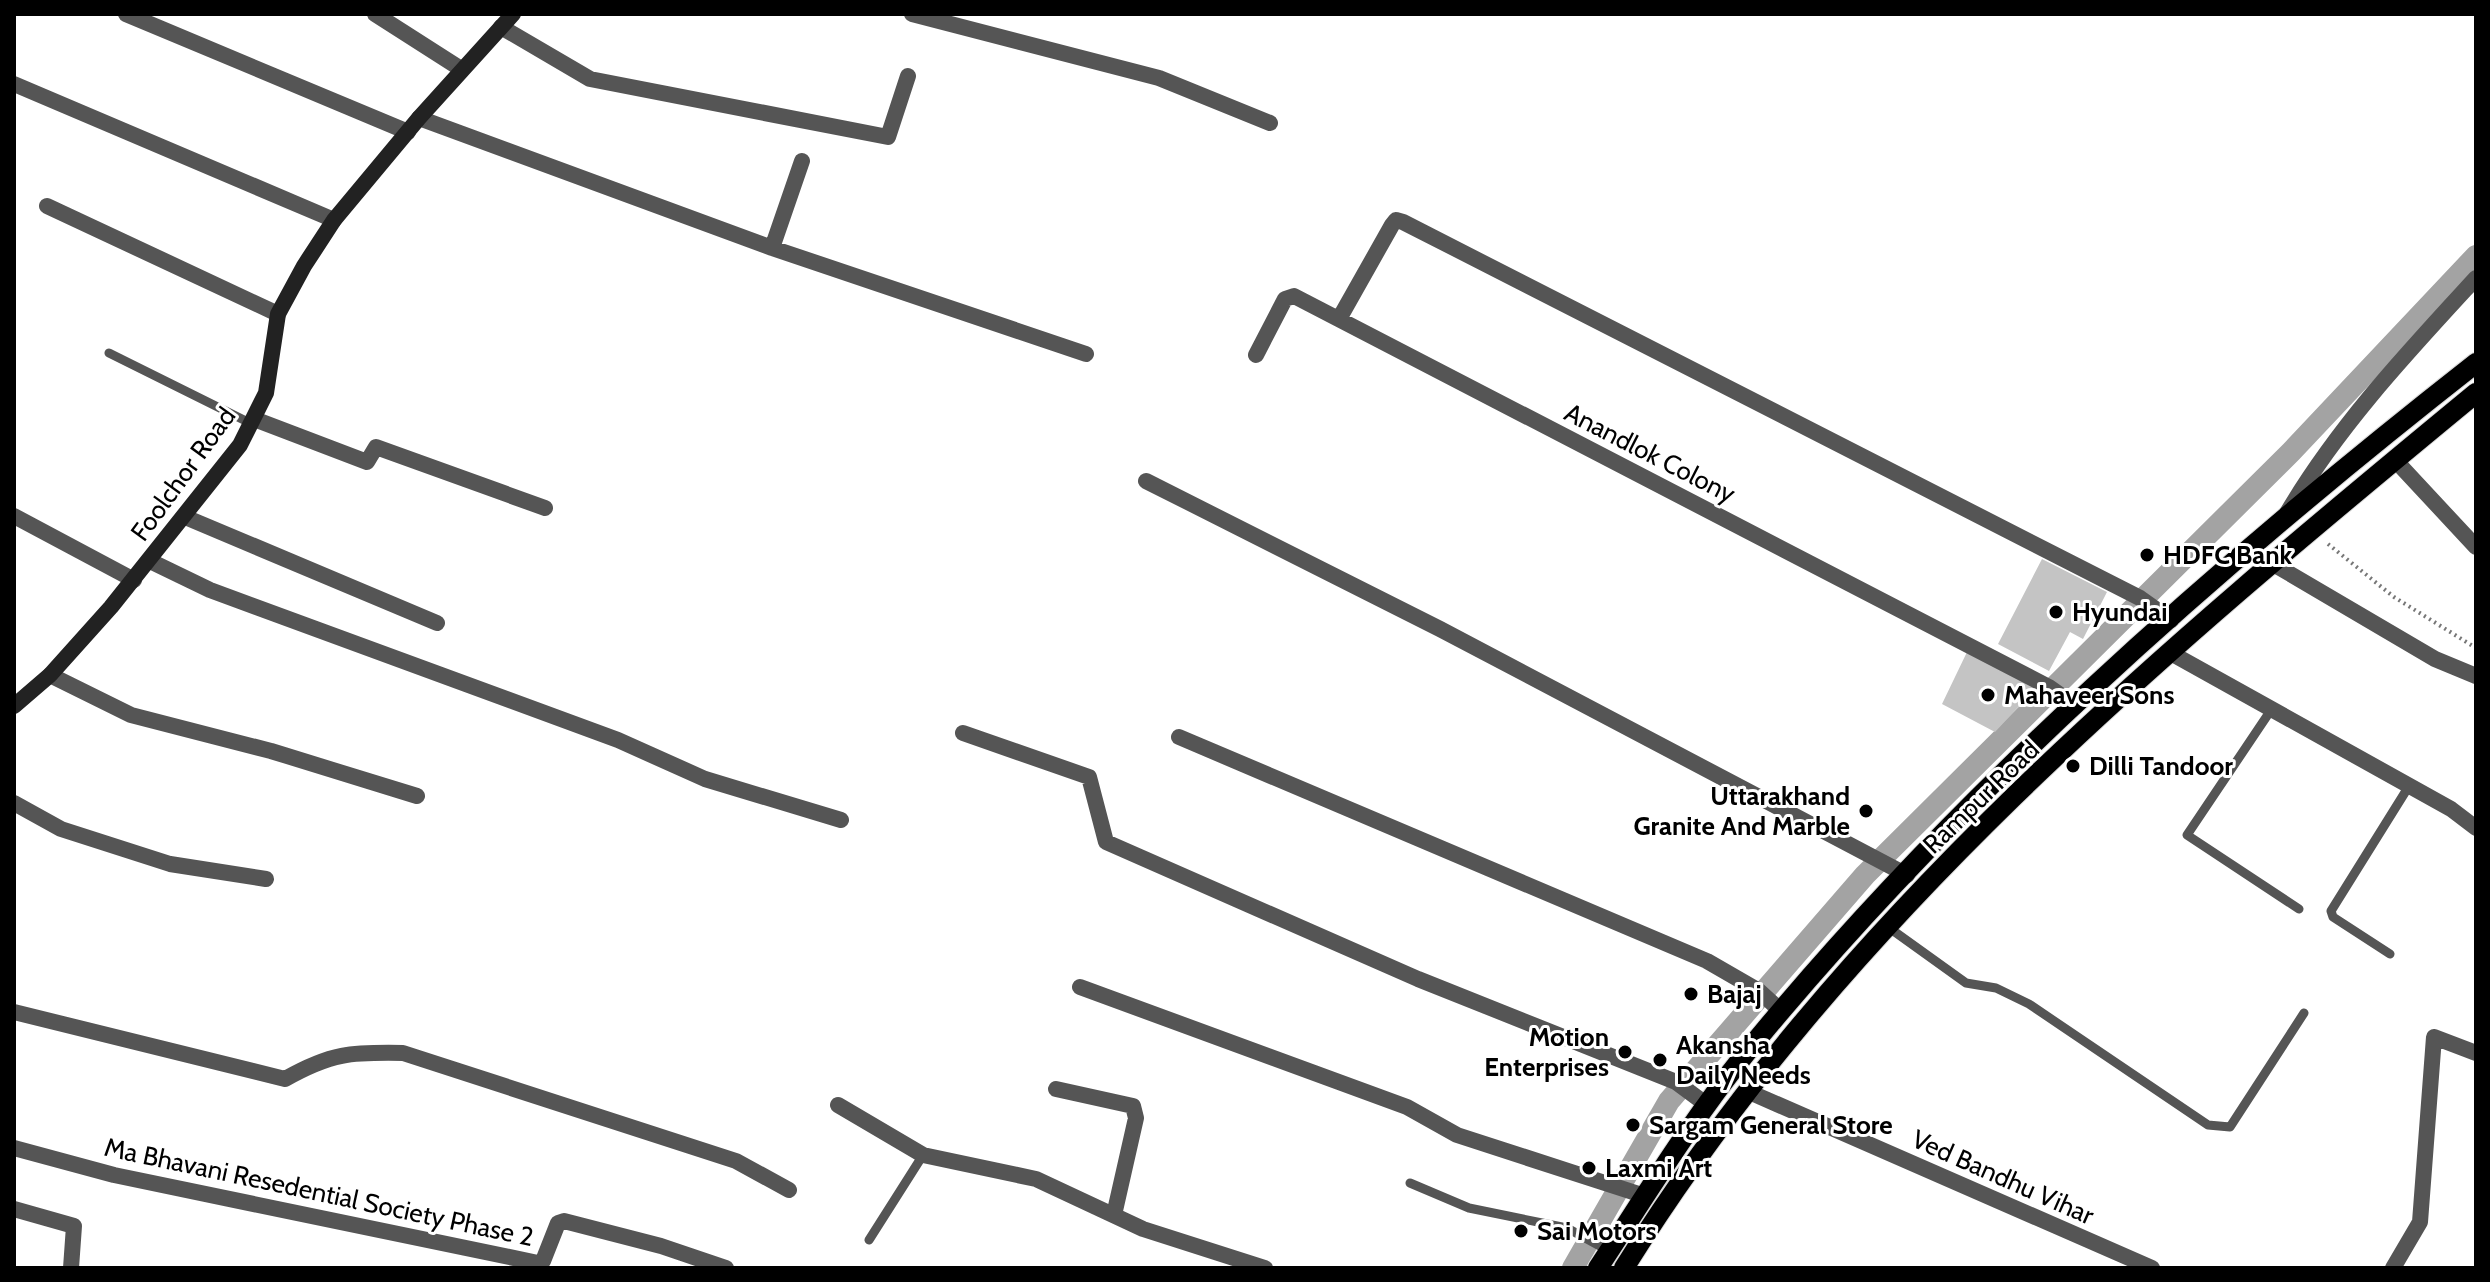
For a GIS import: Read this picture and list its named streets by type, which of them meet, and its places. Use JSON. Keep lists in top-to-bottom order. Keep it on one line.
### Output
{"streets":{"main road":["Rampur Road"],"street":["Anandlok Colony","Foolchor Road","Ved Bandhu Vihar","Ma Bhavani Resedential Society Phase 2"]},"crossings":[["Rampur Road","Ved Bandhu Vihar"]],"places":["HDFC Bank","Hyundai","Mahaveer Sons","Dilli Tandoor","Uttarakhand Granite And Marble","Bajaj","Motion Enterprises","Akansha Daily Needs","Sargam General Store","Laxmi Art","Sai Motors"]}
